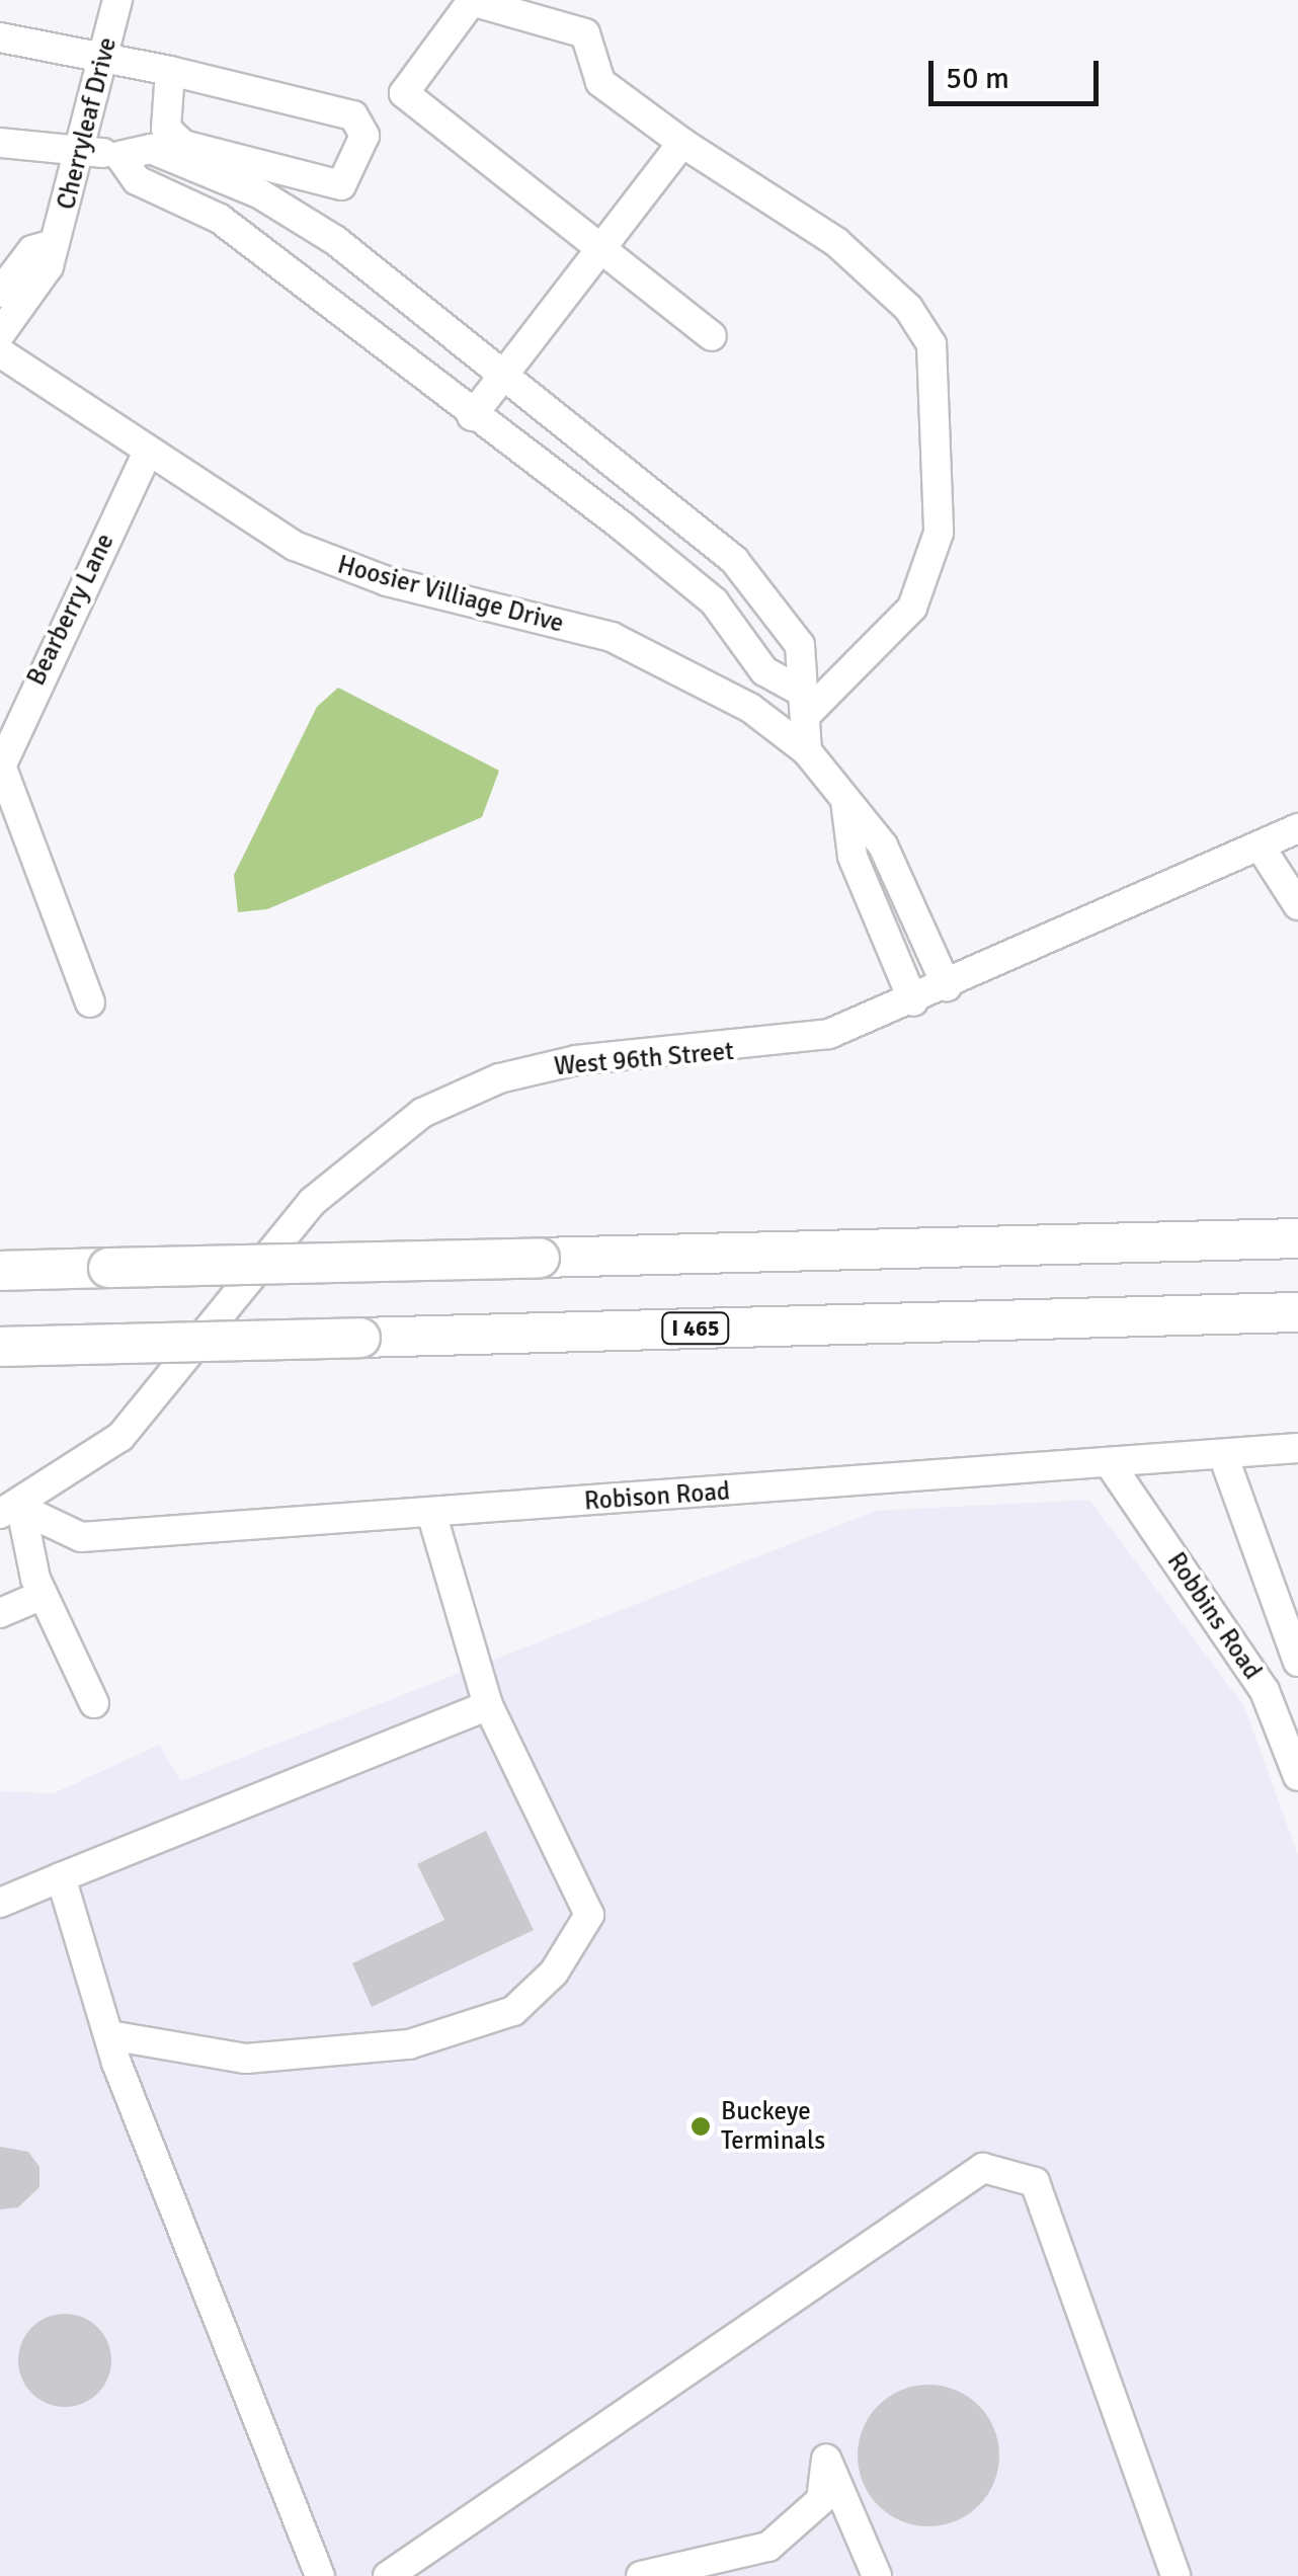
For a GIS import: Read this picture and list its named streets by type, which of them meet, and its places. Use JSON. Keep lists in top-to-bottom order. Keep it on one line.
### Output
{"streets":{"highway":["I 465"],"street":["Cherryleaf Drive","Hoosier Villiage Drive","Bearberry Lane","West 96th Street","Robison Road","Robbins Road"]},"crossings":[["Hoosier Villiage Drive","Bearberry Lane"],["Hoosier Villiage Drive","West 96th Street"],["West 96th Street","Robison Road"],["Robison Road","Robbins Road"]],"places":["Buckeye Terminals"],"scale_bar":"50 m"}
